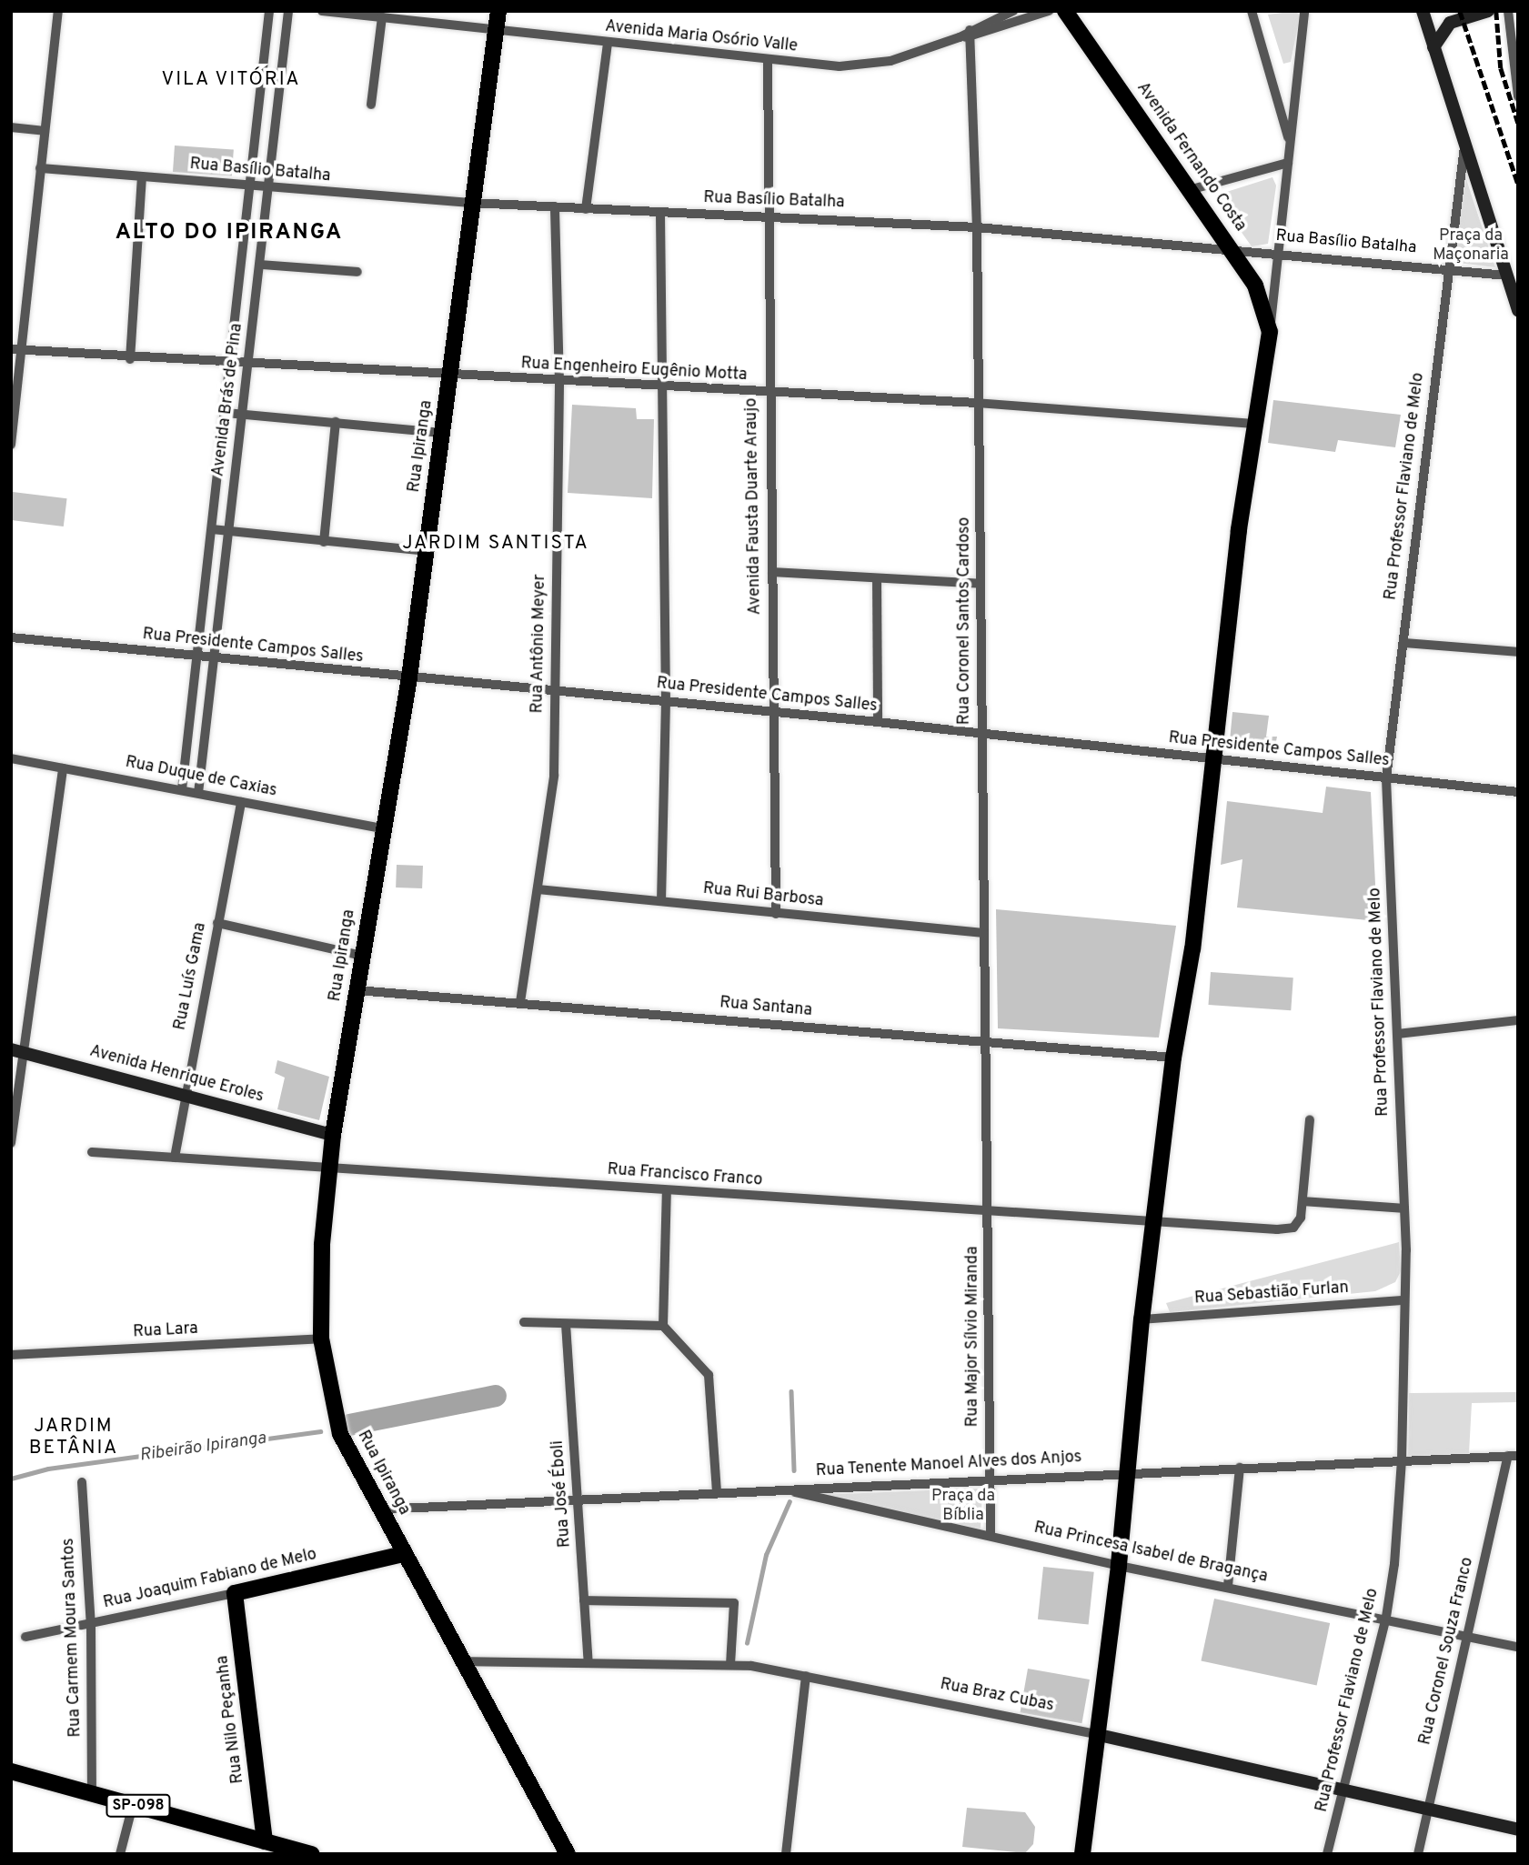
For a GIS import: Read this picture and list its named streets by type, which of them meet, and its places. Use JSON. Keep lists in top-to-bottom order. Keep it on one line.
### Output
{"streets":{"main road":["Avenida Fernando Costa","Rua Ipiranga","Avenida Henrique Eroles","Rua Joaquim Fabiano de Melo","Rua Braz Cubas","Rua Nilo Peçanha","SP-098"],"street":["Avenida Maria Osório Valle","Rua Basílio Batalha","Rua Engenheiro Eugênio Motta","Avenida Brás de Pina","Rua Professor Flaviano de Melo","Avenida Fausta Duarte Araujo","Rua Coronel Santos Cardoso","Rua Antônio Meyer","Rua Presidente Campos Salles","Rua Duque de Caxias","Rua Rui Barbosa","Rua Luís Gama","Rua Santana","Rua Francisco Franco","Rua Sebastião Furlan","Rua Lara","Rua Major Sílvio Miranda","Rua Tenente Manoel Alves dos Anjos","Rua José Éboli","Rua Princesa Isabel de Bragança","Rua Carmem Moura Santos","Rua Coronel Souza Franco"]},"crossings":[["Avenida Maria Osório Valle","Rua Ipiranga"],["Avenida Maria Osório Valle","Avenida Fausta Duarte Araujo"],["Avenida Maria Osório Valle","Rua Coronel Santos Cardoso"],["Avenida Fernando Costa","Rua Basílio Batalha"],["Rua Basílio Batalha","Avenida Brás de Pina"],["Rua Basílio Batalha","Rua Ipiranga"],["Rua Basílio Batalha","Rua Professor Flaviano de Melo"],["Rua Basílio Batalha","Avenida Fausta Duarte Araujo"],["Rua Basílio Batalha","Rua Coronel Santos Cardoso"],["Rua Basílio Batalha","Rua Antônio Meyer"],["Rua Engenheiro Eugênio Motta","Avenida Brás de Pina"],["Rua Engenheiro Eugênio Motta","Rua Ipiranga"],["Rua Engenheiro Eugênio Motta","Avenida Fausta Duarte Araujo"],["Rua Engenheiro Eugênio Motta","Rua Coronel Santos Cardoso"],["Rua Engenheiro Eugênio Motta","Rua Antônio Meyer"],["Avenida Brás de Pina","Rua Presidente Campos Salles"],["Avenida Brás de Pina","Rua Duque de Caxias"],["Rua Ipiranga","Rua Presidente Campos Salles"],["Rua Ipiranga","Rua Duque de Caxias"],["Rua Ipiranga","Rua Santana"],["Rua Ipiranga","Avenida Henrique Eroles"],["Rua Ipiranga","Rua Francisco Franco"],["Rua Ipiranga","Rua Lara"],["Rua Ipiranga","Rua Tenente Manoel Alves dos Anjos"],["Rua Ipiranga","Rua Joaquim Fabiano de Melo"],["Rua Ipiranga","Rua Braz Cubas"],["Rua Professor Flaviano de Melo","Rua Presidente Campos Salles"],["Rua Professor Flaviano de Melo","Rua Sebastião Furlan"],["Rua Professor Flaviano de Melo","Rua Tenente Manoel Alves dos Anjos"],["Rua Professor Flaviano de Melo","Rua Princesa Isabel de Bragança"],["Rua Professor Flaviano de Melo","Rua Braz Cubas"],["Avenida Fausta Duarte Araujo","Rua Presidente Campos Salles"],["Avenida Fausta Duarte Araujo","Rua Rui Barbosa"],["Rua Coronel Santos Cardoso","Rua Presidente Campos Salles"],["Rua Coronel Santos Cardoso","Rua Rui Barbosa"],["Rua Coronel Santos Cardoso","Rua Santana"],["Rua Coronel Santos Cardoso","Rua Francisco Franco"],["Rua Coronel Santos Cardoso","Rua Major Sílvio Miranda"],["Rua Antônio Meyer","Rua Presidente Campos Salles"],["Rua Antônio Meyer","Rua Rui Barbosa"],["Rua Antônio Meyer","Rua Santana"],["Rua Duque de Caxias","Rua Luís Gama"],["Rua Luís Gama","Avenida Henrique Eroles"],["Rua Luís Gama","Rua Francisco Franco"],["Rua Francisco Franco","Rua Major Sílvio Miranda"],["Rua Major Sílvio Miranda","Rua Tenente Manoel Alves dos Anjos"],["Rua Major Sílvio Miranda","Rua Princesa Isabel de Bragança"],["Rua Tenente Manoel Alves dos Anjos","Rua José Éboli"],["Rua Tenente Manoel Alves dos Anjos","Rua Princesa Isabel de Bragança"],["Rua Tenente Manoel Alves dos Anjos","Rua Coronel Souza Franco"],["Rua José Éboli","Rua Braz Cubas"],["Rua Princesa Isabel de Bragança","Rua Coronel Souza Franco"],["Rua Joaquim Fabiano de Melo","Rua Carmem Moura Santos"],["Rua Joaquim Fabiano de Melo","Rua Nilo Peçanha"],["Rua Carmem Moura Santos","SP-098"],["Rua Coronel Souza Franco","Rua Braz Cubas"],["Rua Nilo Peçanha","SP-098"]],"districts":["VILA VITÓRIA","ALTO DO IPIRANGA","JARDIM SANTISTA","JARDIM BETÂNIA"],"water":["Ribeirão Ipiranga"],"parks":["Praça da Maçonaria","Praça da Bíblia"]}
